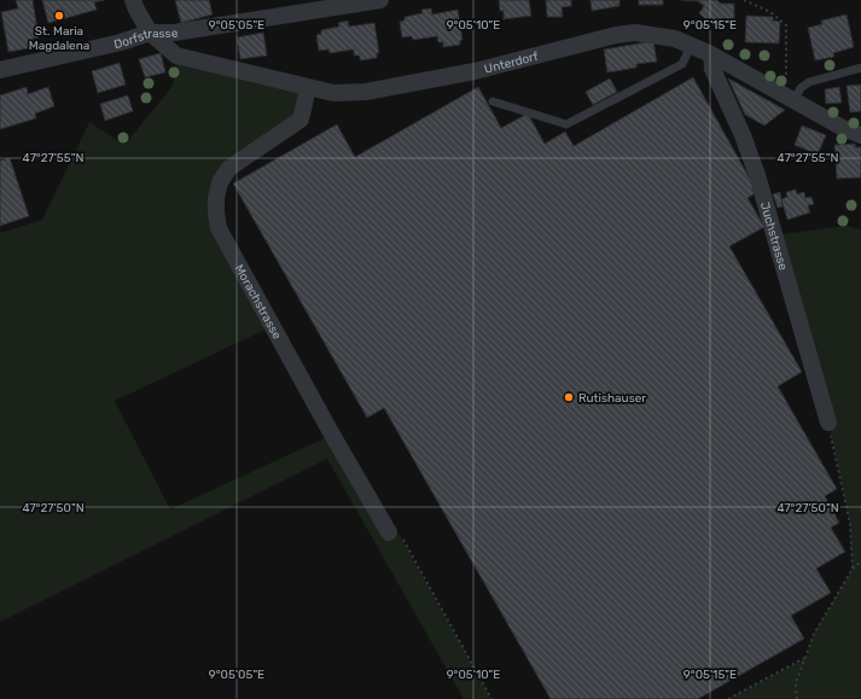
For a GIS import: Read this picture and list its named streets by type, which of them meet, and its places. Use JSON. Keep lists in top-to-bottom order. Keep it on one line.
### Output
{"streets":{"street":["Dorfstrasse","Unterdorf","Juchstrasse","Morachstrasse"]},"crossings":[["Dorfstrasse","Unterdorf"],["Unterdorf","Juchstrasse"],["Unterdorf","Morachstrasse"]],"places":["St. Maria Magdalena","Rutishauser"],"coordinates":["9°05'05\"E","9°05'10\"E","9°05'15\"E","47°27'55\"N","47°27'50\"N"]}
